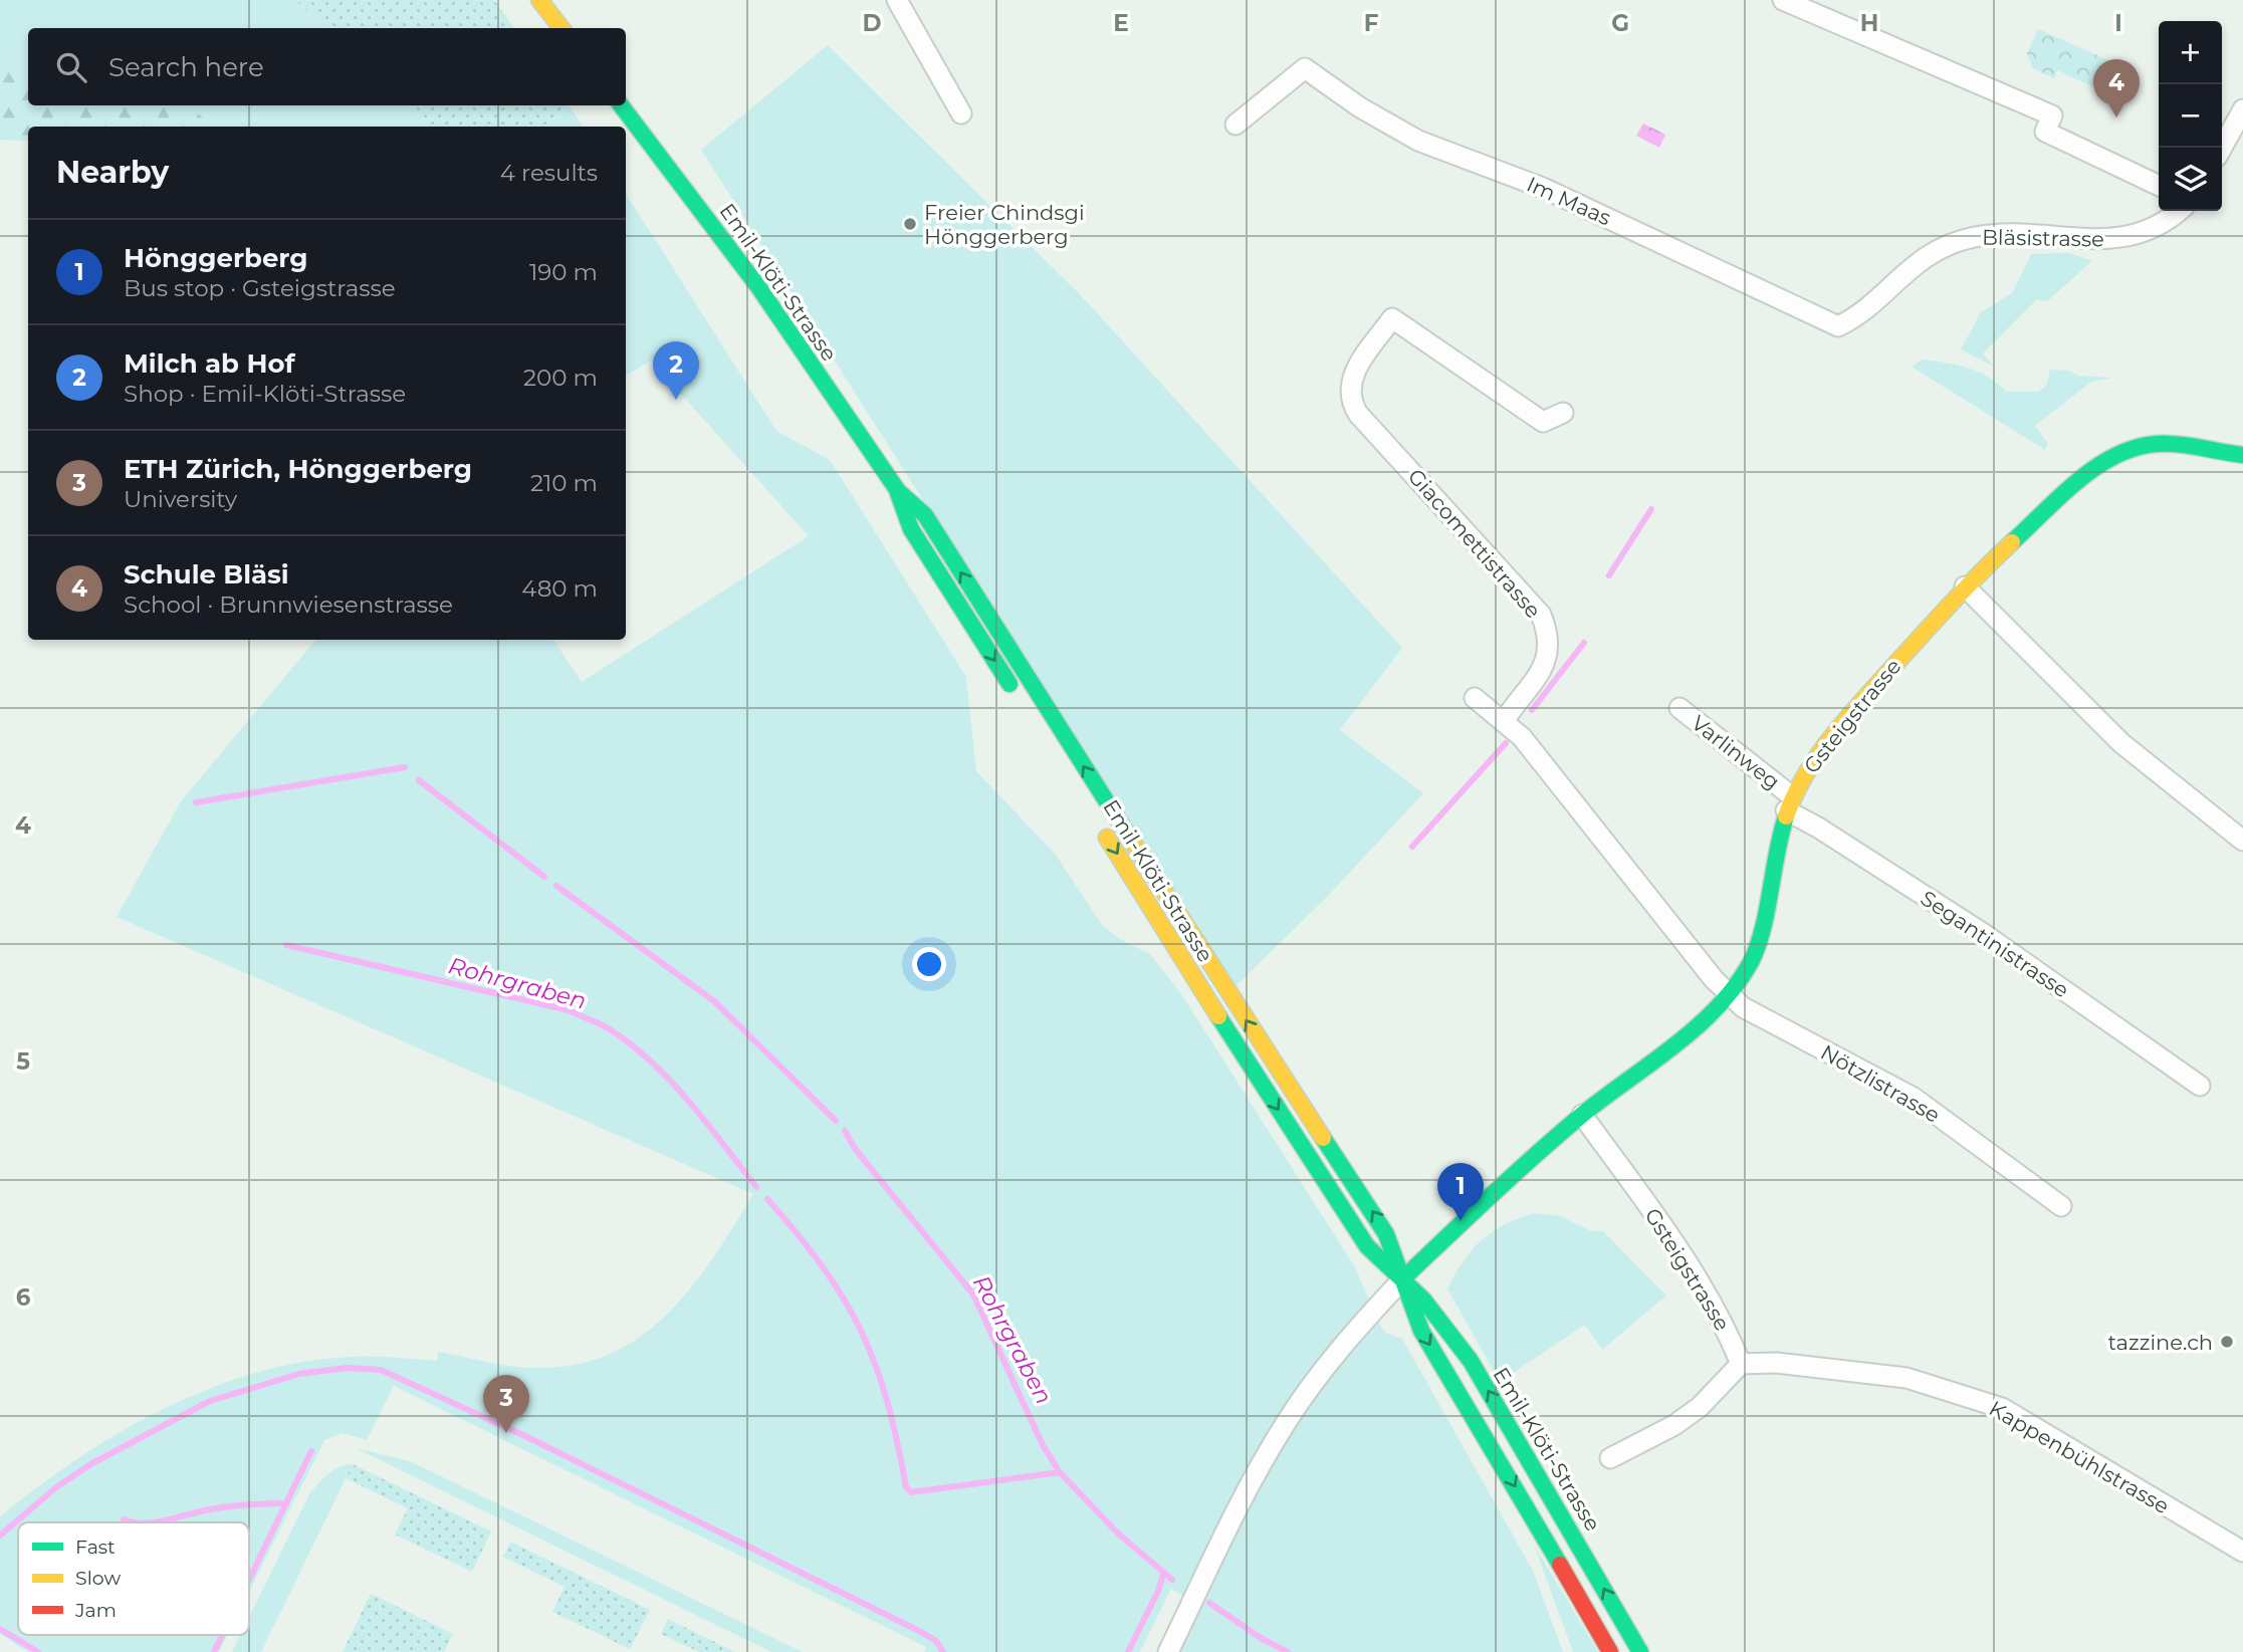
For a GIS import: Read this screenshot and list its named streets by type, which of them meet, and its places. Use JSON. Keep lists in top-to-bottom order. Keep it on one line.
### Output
{"streets":{"street":["Im Maas","Bläsistrasse","Emil-Klöti-Strasse","Giacomettistrasse","Gsteigstrasse","Varlinweg","Segantinistrasse","Nötzlistrasse","Kappenbühlstrasse"]},"crossings":[["Im Maas","Bläsistrasse"],["Emil-Klöti-Strasse","Gsteigstrasse"],["Gsteigstrasse","Varlinweg"],["Gsteigstrasse","Segantinistrasse"],["Gsteigstrasse","Nötzlistrasse"],["Gsteigstrasse","Kappenbühlstrasse"],["Varlinweg","Segantinistrasse"]],"water":["Rohrgraben"],"places":["Freier Chindsgi Hönggerberg","tazzine.ch"],"legend":["Fast","Slow","Jam"],"page":{"map_buttons":["+","−"],"search":"Search here","pins":["4","2","1","3"],"heading":["Nearby","4 results"],"list":[{"mark":"1","name":"Hönggerberg","note":"Bus stop · Gsteigstrasse","value":"190 m"},{"mark":"2","name":"Milch ab Hof","note":"Shop · Emil-Klöti-Strasse","value":"200 m"},{"mark":"3","name":"ETH Zürich, Hönggerberg","note":"University","value":"210 m"},{"mark":"4","name":"Schule Bläsi","note":"School · Brunnwiesenstrasse","value":"480 m"}]},"grid":{"columns":["D","E","F","G","H","I"],"rows":["4","5","6"]}}
